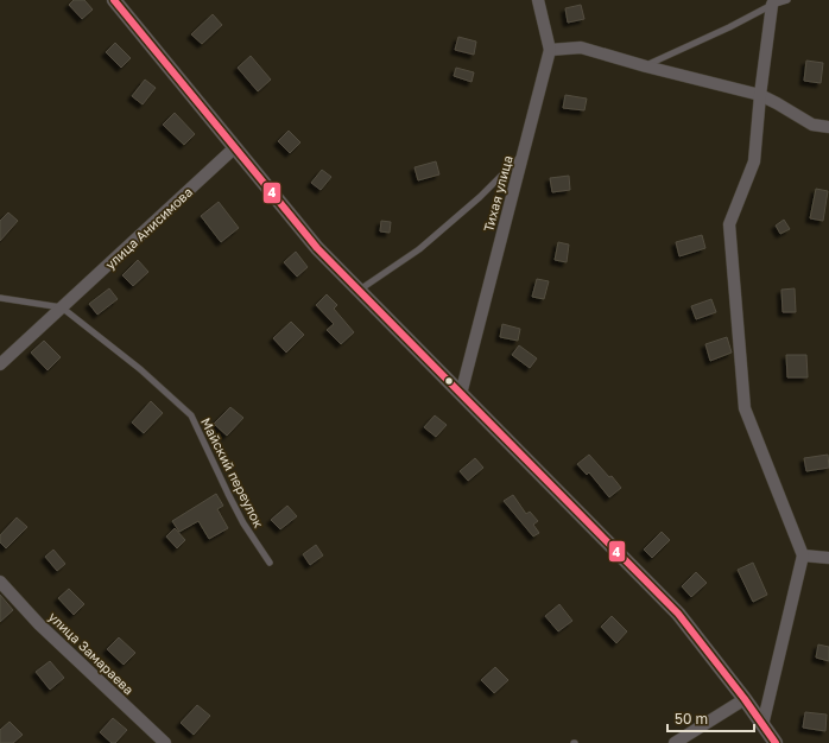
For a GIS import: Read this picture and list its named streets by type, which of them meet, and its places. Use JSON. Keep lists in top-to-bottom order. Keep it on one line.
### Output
{"streets":{"street":["Тихая улица","улица Анисимова","улица Замараева"],"lane":["Майский переулок"]},"crossings":[["улица Анисимова","Майский переулок"]],"lines":["transit line 4"],"scale_bar":"50 m"}
